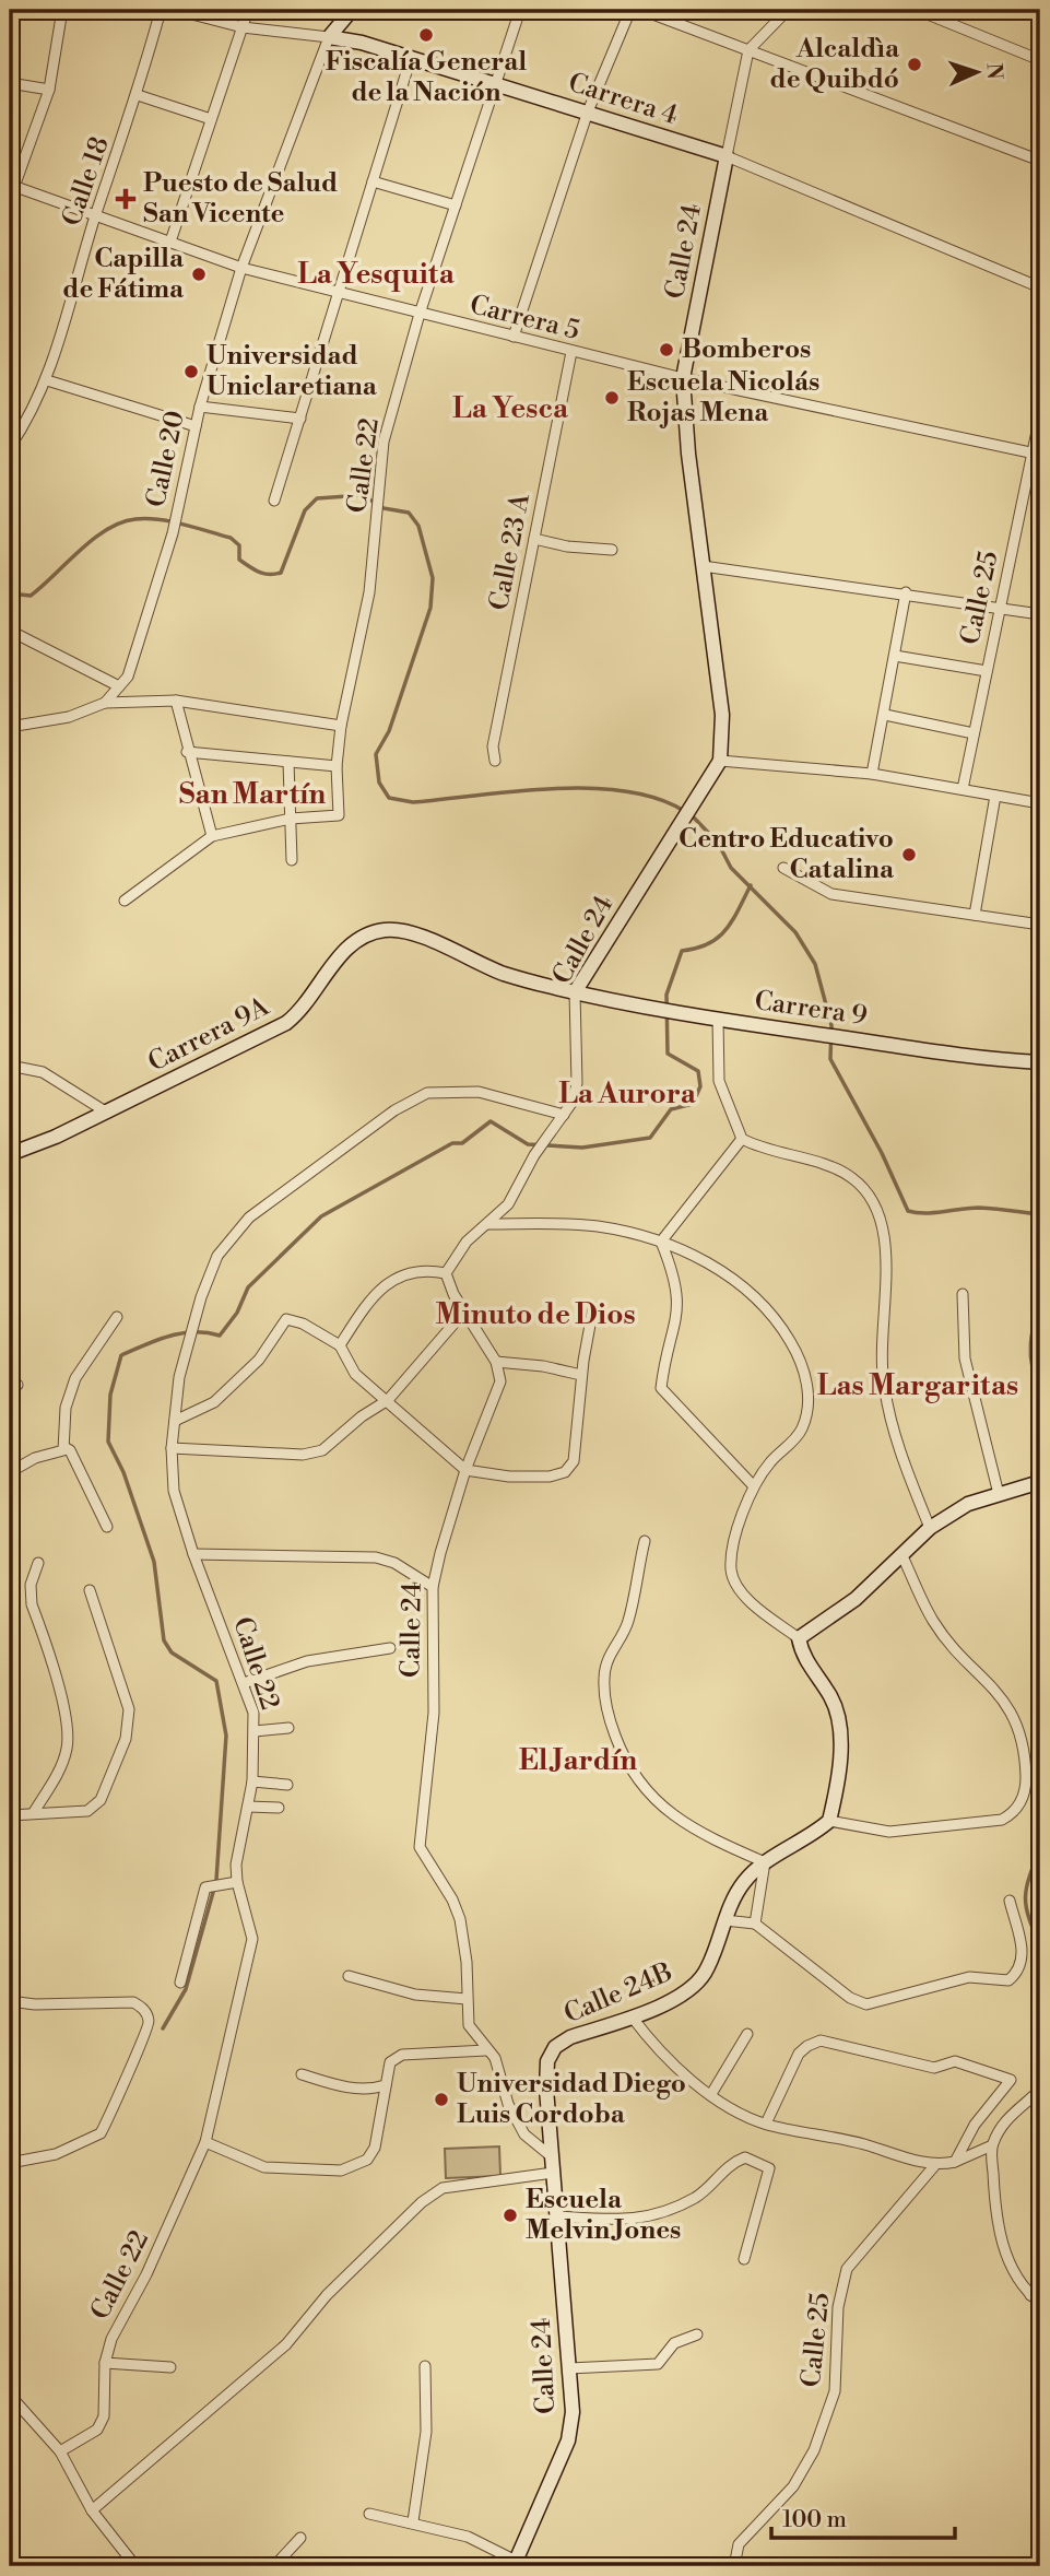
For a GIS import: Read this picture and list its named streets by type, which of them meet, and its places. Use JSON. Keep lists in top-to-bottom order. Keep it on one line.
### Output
{"streets":{"street":["Carrera 4","Calle 18","Calle 24","Carrera 5","Calle 20","Calle 22","Calle 23 A","Calle 25","Carrera 9","Carrera 9A","Calle 24B"]},"crossings":[["Carrera 4","Calle 24"],["Carrera 4","Calle 20"],["Carrera 4","Calle 22"],["Calle 18","Carrera 5"],["Calle 24","Carrera 5"],["Calle 24","Calle 22"],["Calle 24","Carrera 9"],["Calle 24","Carrera 9A"],["Calle 24","Calle 24B"],["Carrera 5","Calle 20"],["Carrera 5","Calle 22"],["Carrera 5","Calle 23 A"],["Carrera 5","Calle 25"],["Carrera 9","Carrera 9A"]],"districts":["La Yesquita","La Yesca","San Martín","La Aurora","Minuto de Dios","Las Margaritas","El Jardín"],"places":{"other":["Fiscalía General de la Nación","Alcaldìa de Quibdó","Capilla de Fátima","Bomberos","Universidad Uniclaretiana","Escuela Nicolás Rojas Mena","Centro Educativo Catalina","Universidad Diego Luis Cordoba","Escuela Melvin Jones"],"health":["Puesto de Salud San Vicente"]},"scale_bar":"100 m","north":"right"}
